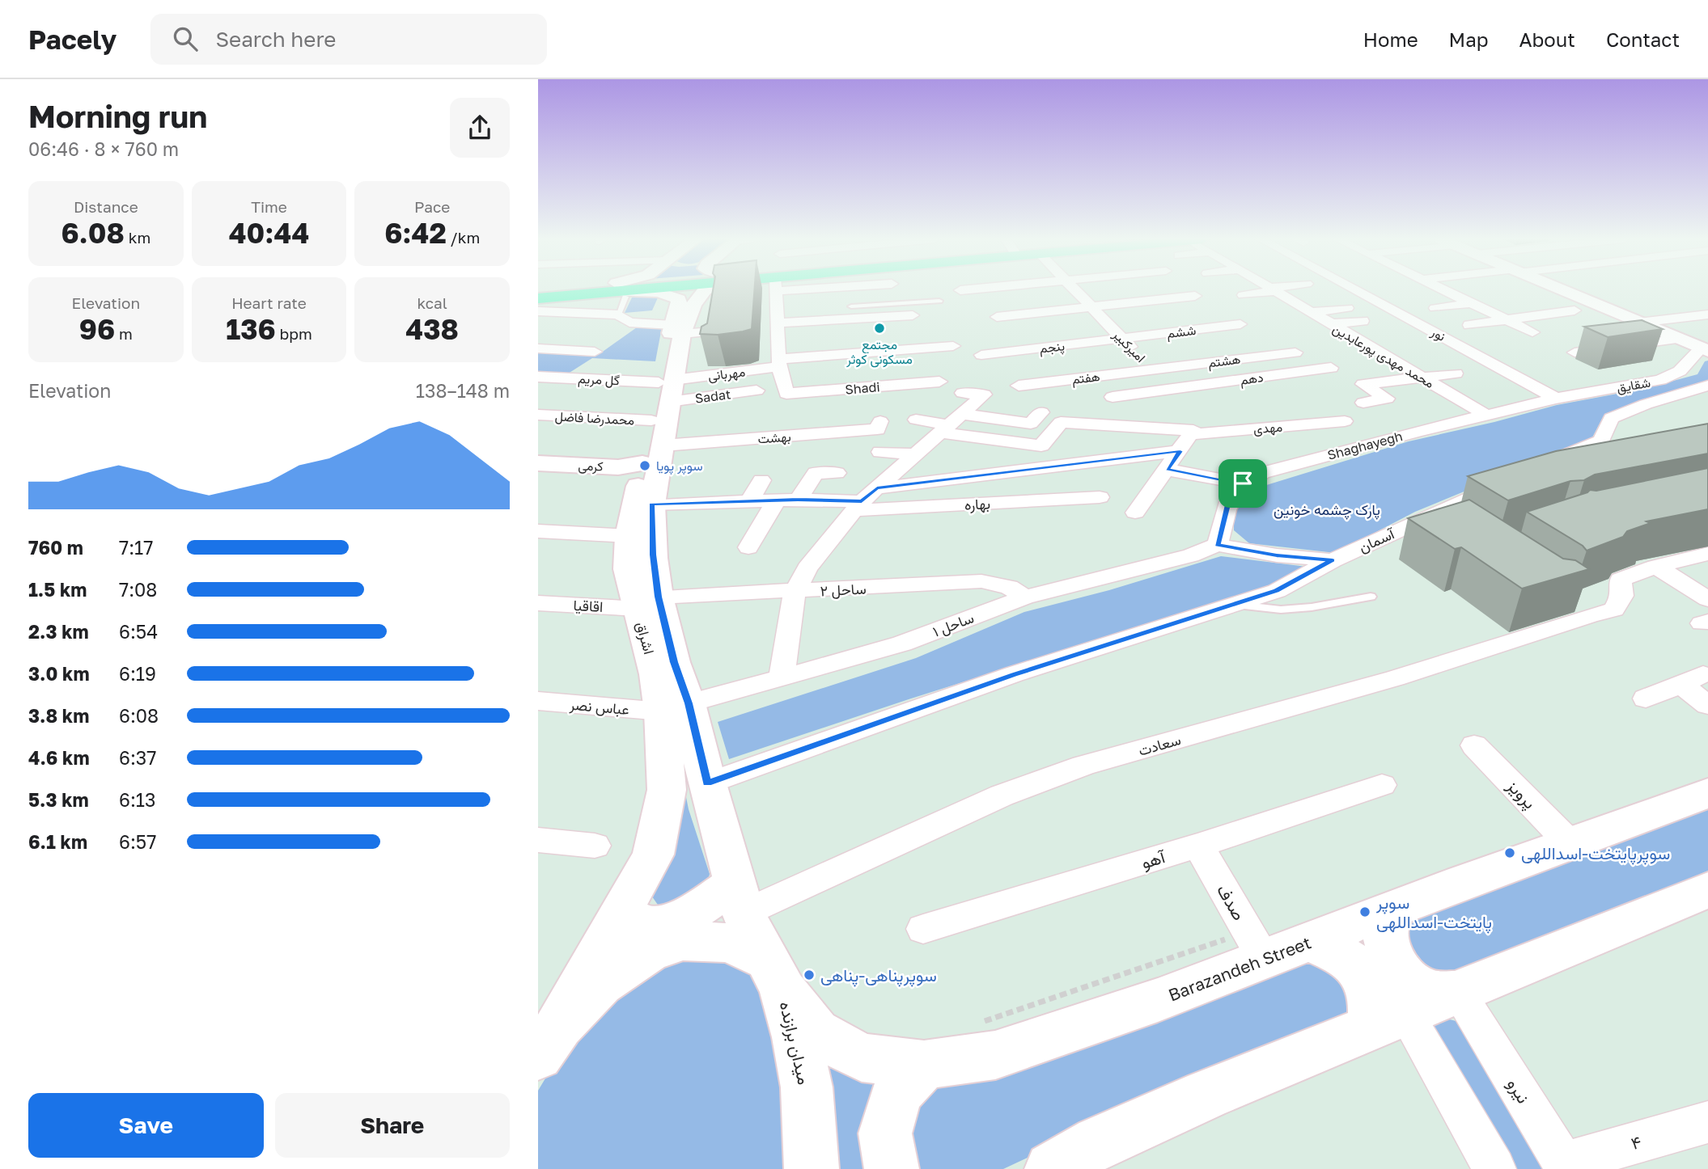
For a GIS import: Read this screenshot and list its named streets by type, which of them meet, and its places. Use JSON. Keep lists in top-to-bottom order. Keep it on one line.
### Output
{"streets":{"main road":["کرمی","اشراق","Barazandeh Street","میدان برازنده"],"street":["ششم","نور","امیرکبیر","پنجم","محمد مهدی پورعابدین","هشتم","مهربانی","هفتم","دهم","گل مریم","شقایق","Shadi","Sadat","محمدرضا فاضل","مهدی","بهشت","Shaghayegh","بهاره","آسمان","ساحل ۲","اقاقیا","ساحل ۱","عباس نصر","سعادت","پرویز","آهو","صدف","نیرو","۴"]},"crossings":[["ششم","امیرکبیر"],["ششم","پنجم"],["نور","شقایق"],["نور","Shaghayegh"],["امیرکبیر","پنجم"],["امیرکبیر","هشتم"],["امیرکبیر","هفتم"],["امیرکبیر","دهم"],["محمد مهدی پورعابدین","Shaghayegh"],["هشتم","هفتم"],["مهربانی","گل مریم"],["مهربانی","Shadi"],["مهربانی","Sadat"],["مهربانی","محمدرضا فاضل"],["مهربانی","بهشت"],["مهربانی","کرمی"],["مهربانی","اشراق"],["گل مریم","Sadat"],["گل مریم","محمدرضا فاضل"],["گل مریم","بهشت"],["گل مریم","کرمی"],["گل مریم","اشراق"],["شقایق","Shaghayegh"],["Sadat","محمدرضا فاضل"],["Sadat","بهشت"],["Sadat","کرمی"],["Sadat","اشراق"],["محمدرضا فاضل","بهشت"],["محمدرضا فاضل","کرمی"],["محمدرضا فاضل","اشراق"],["بهشت","کرمی"],["بهشت","اشراق"],["Shaghayegh","ساحل ۱"],["کرمی","اشراق"],["آسمان","اشراق"],["ساحل ۲","اقاقیا"],["ساحل ۲","ساحل ۱"],["ساحل ۲","اشراق"],["اقاقیا","اشراق"],["ساحل ۱","اشراق"],["ساحل ۱","عباس نصر"],["اشراق","عباس نصر"],["اشراق","سعادت"],["اشراق","Barazandeh Street"],["اشراق","میدان برازنده"],["پرویز","Barazandeh Street"],["آهو","صدف"],["صدف","Barazandeh Street"],["Barazandeh Street","میدان برازنده"],["نیرو","۴"]],"parks":["پارک چشمه خونین"],"places":["مجتمع مسکونی کوثر","سوپر پویا","سوپرپایتخت-اسداللهی","سوپر پایتخت-اسداللهی","سوپرپناهی-پناهی"],"page":{"header":"Pacely","search":"Search here","nav":["Home","Map","About","Contact"],"heading":["Morning run","06:46 · 8 × 760 m"],"stats":[["Distance","6.08 km"],["Time","40:44"],["Pace","6:42 /km"],["Elevation","96 m"],["Heart rate","136 bpm"],["kcal","438"]],"chart":["Elevation","138–148 m"],"list":[{"name":"760 m","note":"7:17"},{"name":"1.5 km","note":"7:08"},{"name":"2.3 km","note":"6:54"},{"name":"3.0 km","note":"6:19"},{"name":"3.8 km","note":"6:08"},{"name":"4.6 km","note":"6:37"},{"name":"5.3 km","note":"6:13"},{"name":"6.1 km","note":"6:57"}],"buttons":["Save","Share"]}}
